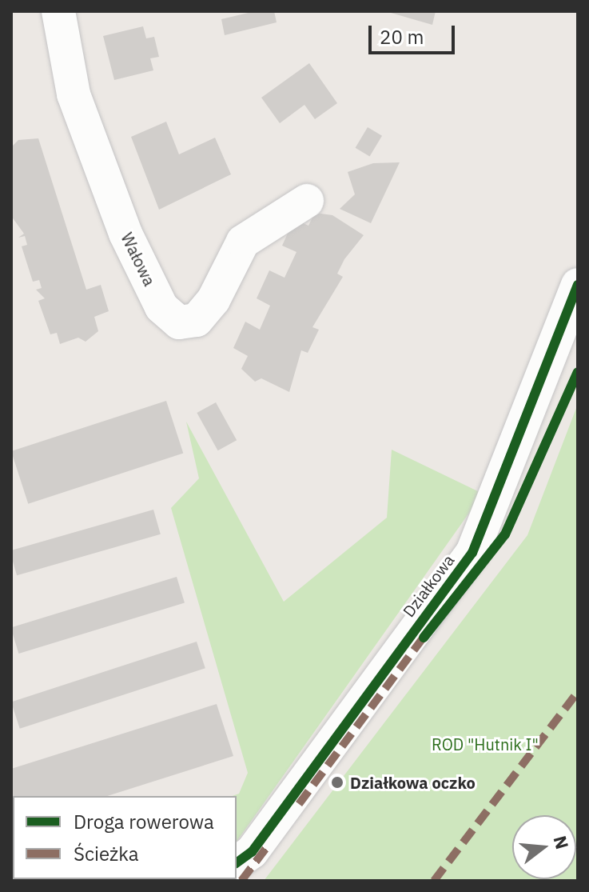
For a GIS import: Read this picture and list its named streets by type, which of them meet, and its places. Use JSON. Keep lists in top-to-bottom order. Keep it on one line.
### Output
{"streets":{"street":["Wałowa","Działkowa"]},"parks":["ROD \"Hutnik I\""],"places":["Działkowa oczko"],"legend":["Droga rowerowa","Ścieżka"],"scale_bar":"20 m","north":"right"}
